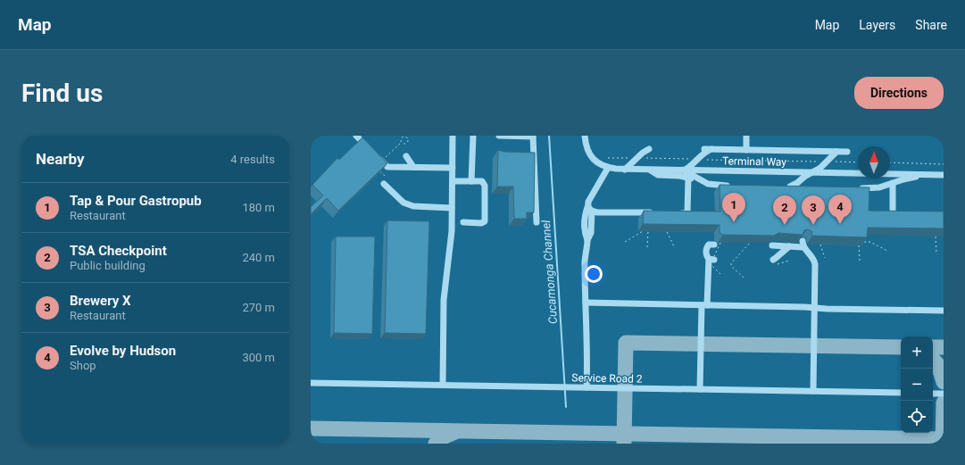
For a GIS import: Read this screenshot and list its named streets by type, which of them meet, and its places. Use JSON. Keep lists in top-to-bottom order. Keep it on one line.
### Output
{"streets":{"street":["Terminal Way","Service Road 2"]},"water":["Cucamonga Channel"],"north":"top","page":{"header":"Map","nav":["Map","Layers","Share"],"buttons":"Directions","title":"Find us","heading":["Nearby","4 results"],"list":[{"mark":"1","name":"Tap & Pour Gastropub","note":"Restaurant","value":"180 m"},{"mark":"2","name":"TSA Checkpoint","note":"Public building","value":"240 m"},{"mark":"3","name":"Brewery X","note":"Restaurant","value":"270 m"},{"mark":"4","name":"Evolve by Hudson","note":"Shop","value":"300 m"}],"pins":["1","4","2","3"],"map_buttons":["+","−"]}}
